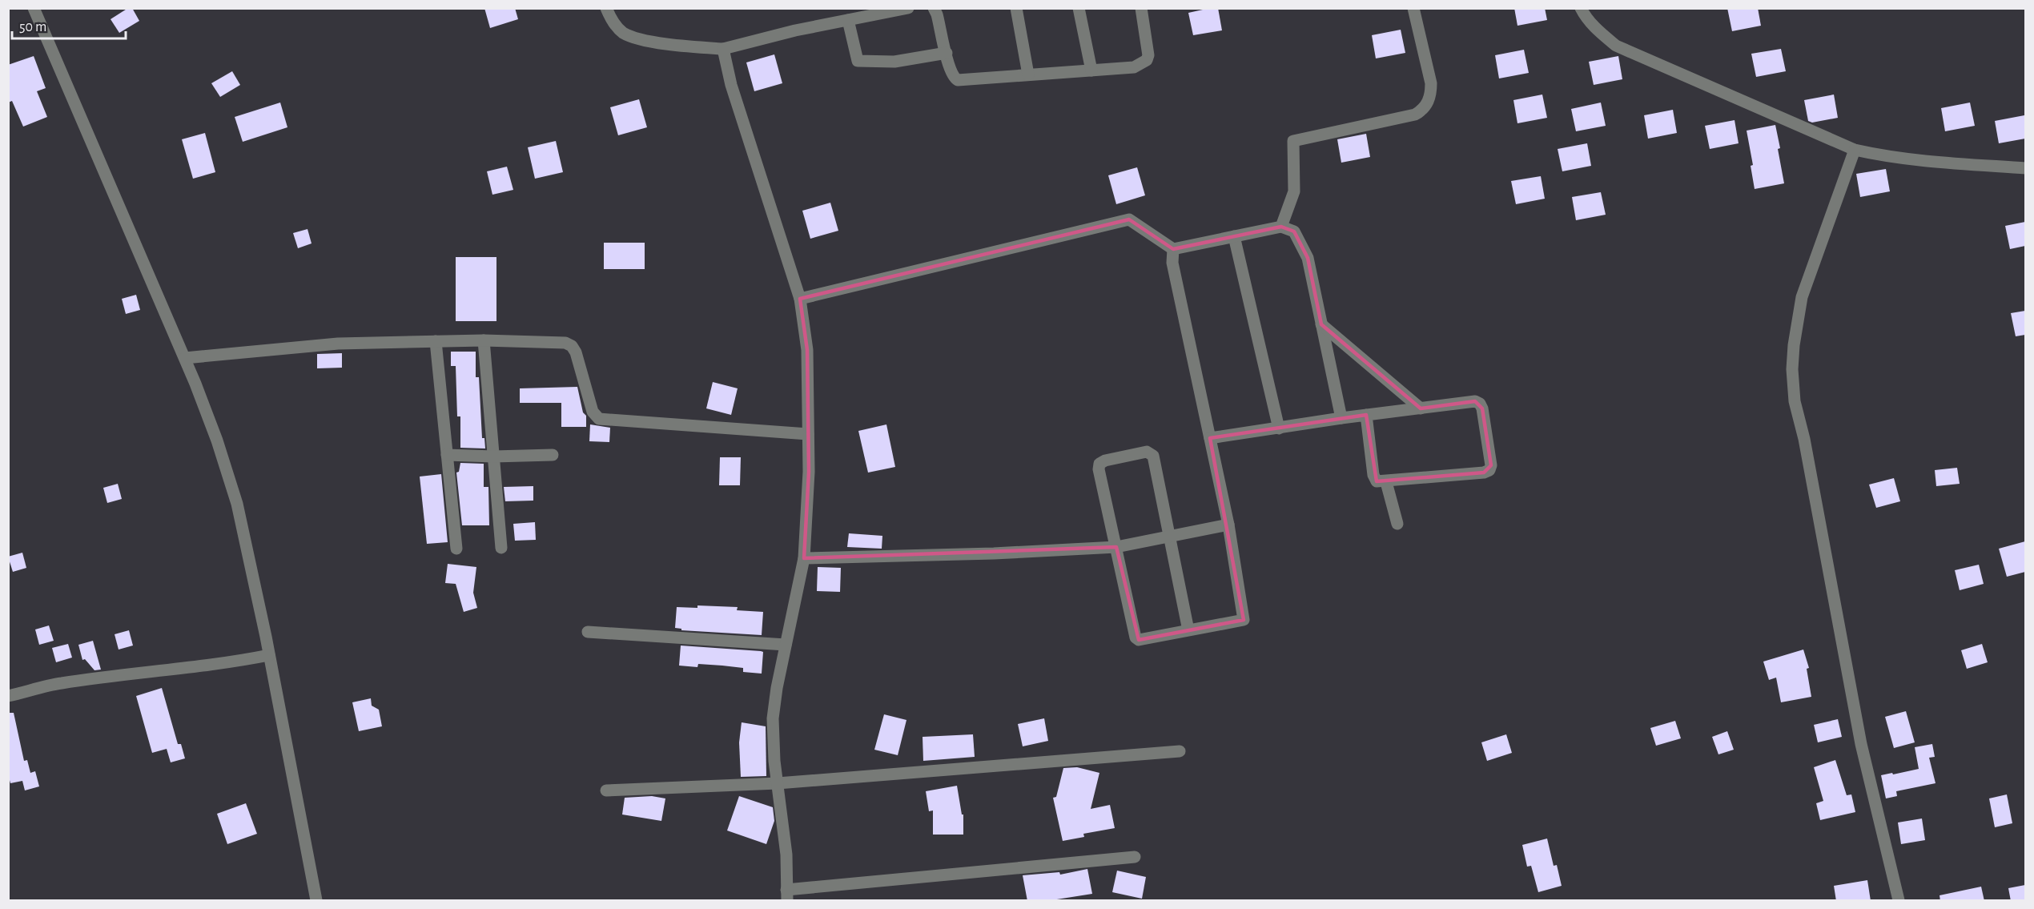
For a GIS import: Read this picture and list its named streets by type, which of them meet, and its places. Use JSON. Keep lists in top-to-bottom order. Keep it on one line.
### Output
{"scale_bar":"50 m"}
